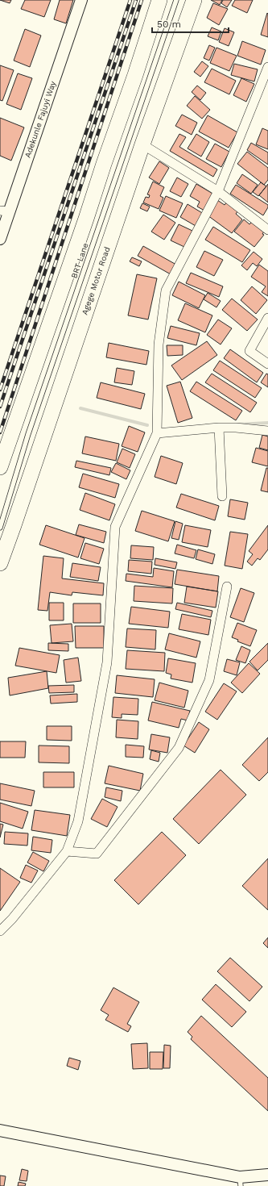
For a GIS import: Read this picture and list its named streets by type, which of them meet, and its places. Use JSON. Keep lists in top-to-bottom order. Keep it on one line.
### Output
{"streets":{"highway":["Agege Motor Road"],"street":["Adekunle Fajuyi Way"],"lane":["BRT Lane"]},"scale_bar":"50 m"}
